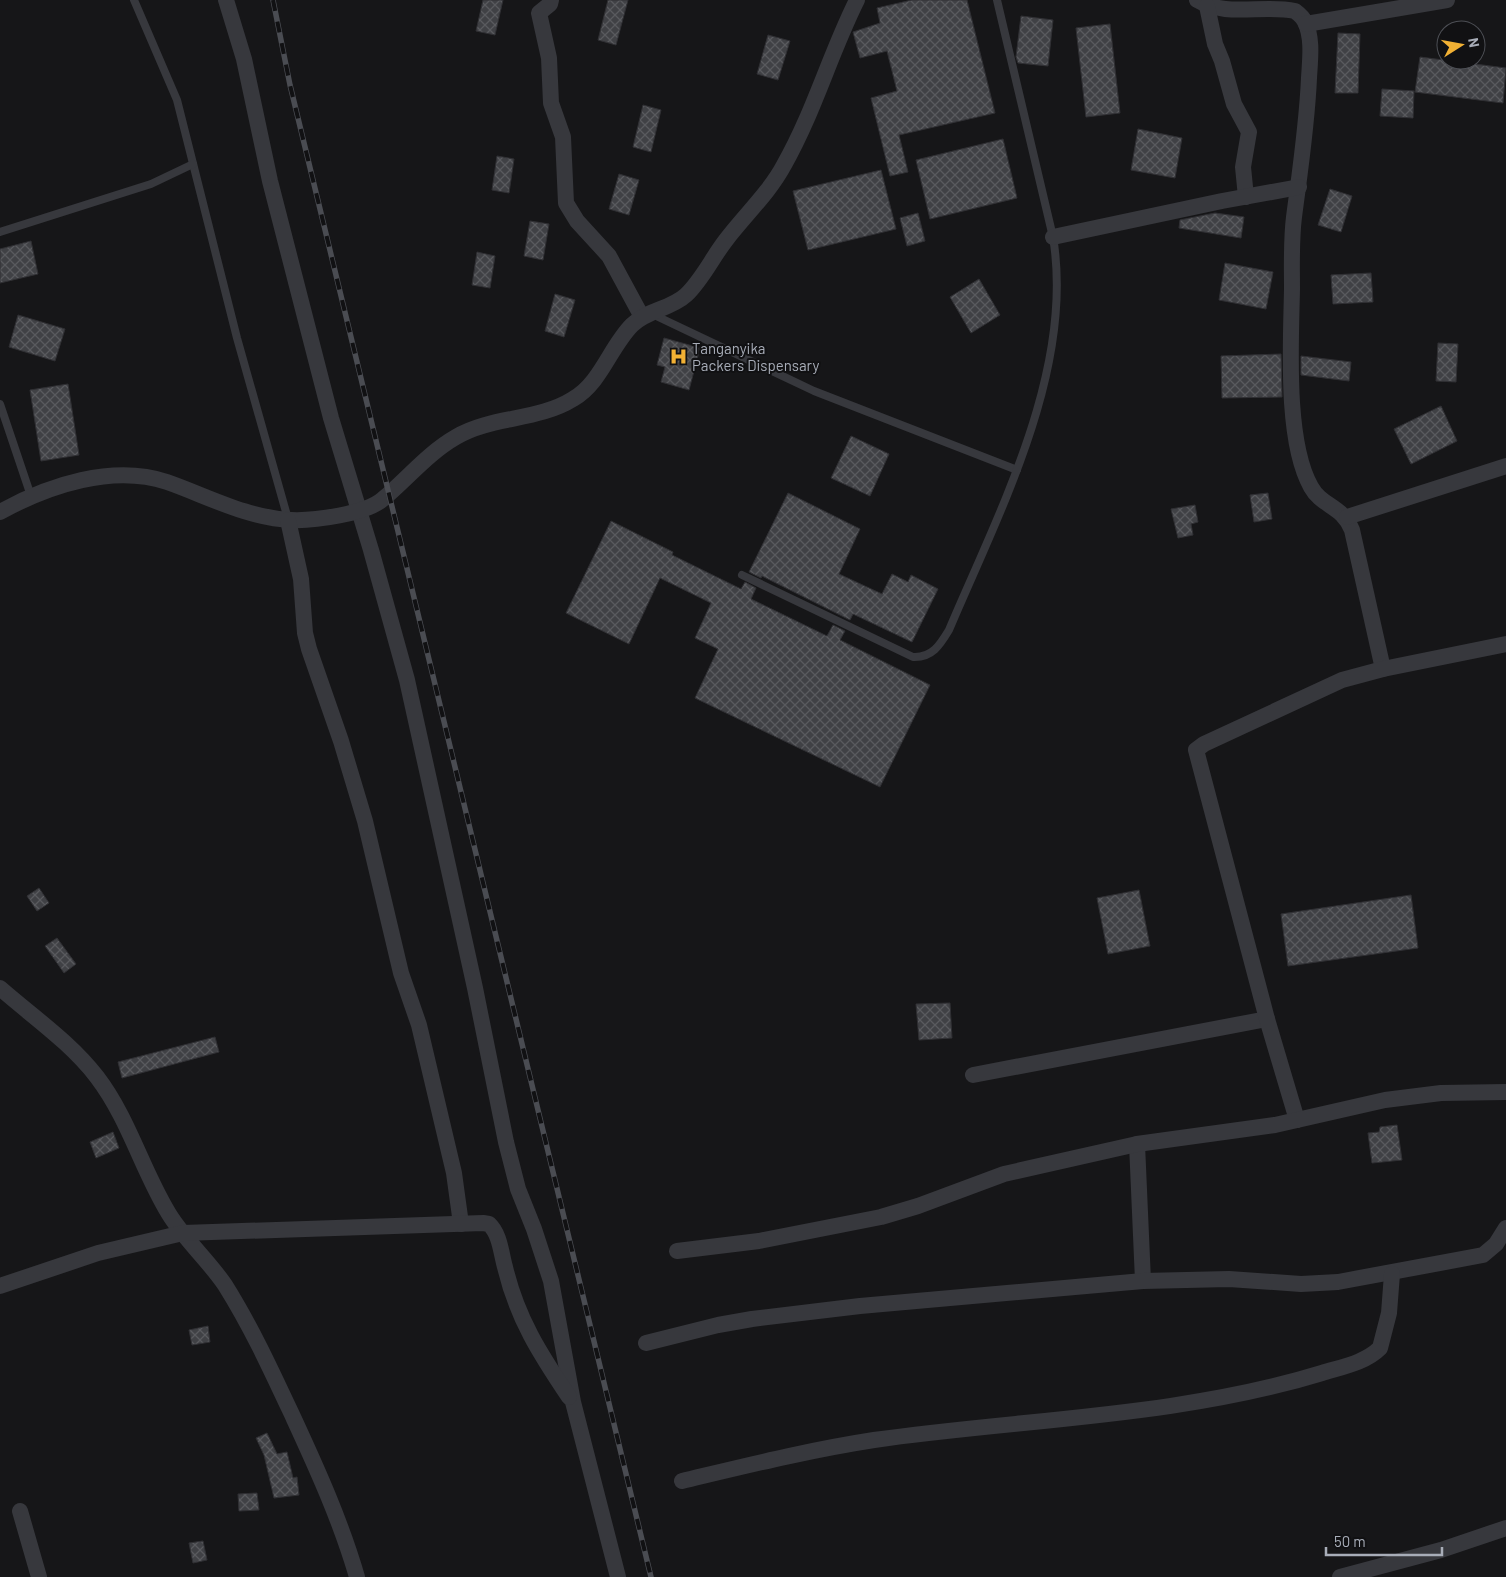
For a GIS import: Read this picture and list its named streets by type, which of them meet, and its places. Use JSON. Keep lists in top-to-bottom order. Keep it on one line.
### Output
{"places":{"hospital":["Tanganyika Packers Dispensary"]},"scale_bar":"50 m","north":"right"}
